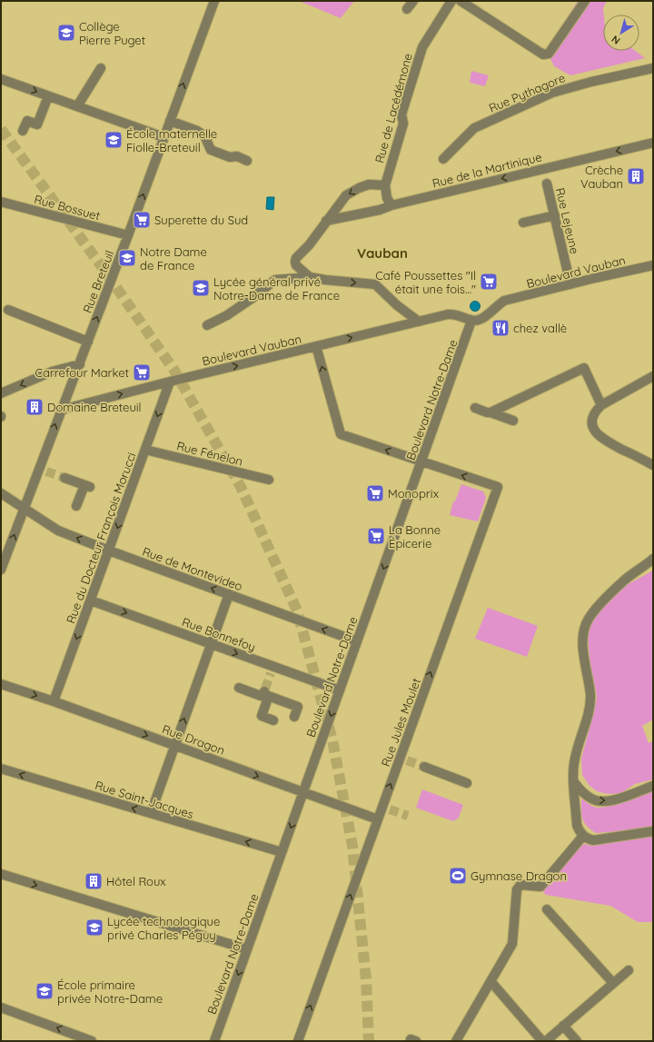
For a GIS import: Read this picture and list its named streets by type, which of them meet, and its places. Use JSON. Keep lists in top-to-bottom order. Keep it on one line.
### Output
{"streets":{"street":["Rue Pythagore","Rue de Lacédémone","Rue de la Martinique","Rue Bossuet","Rue Lejeune","Boulevard Vauban","Rue Breteuil","Boulevard Notre-Dame","Rue Fénelon","Rue du Docteur François Morucci","Rue de Montevideo","Rue Bonnefoy","Rue Jules Moulet","Rue Dragon","Rue Saint-Jacques"]},"crossings":[["Rue Bossuet","Rue Breteuil"],["Rue Lejeune","Boulevard Vauban"],["Boulevard Vauban","Rue Breteuil"],["Boulevard Vauban","Boulevard Notre-Dame"],["Boulevard Vauban","Rue du Docteur François Morucci"],["Rue Breteuil","Rue de Montevideo"],["Boulevard Notre-Dame","Rue de Montevideo"],["Boulevard Notre-Dame","Rue Bonnefoy"],["Boulevard Notre-Dame","Rue Jules Moulet"],["Boulevard Notre-Dame","Rue Dragon"],["Boulevard Notre-Dame","Rue Saint-Jacques"],["Rue Fénelon","Rue du Docteur François Morucci"],["Rue du Docteur François Morucci","Rue de Montevideo"],["Rue du Docteur François Morucci","Rue Bonnefoy"],["Rue du Docteur François Morucci","Rue Dragon"],["Rue Jules Moulet","Rue Dragon"]],"one_way":["Rue de la Martinique","Rue Breteuil","Boulevard Notre-Dame","Rue du Docteur François Morucci","Rue de Montevideo","Rue Bonnefoy","Rue Jules Moulet","Rue Dragon","Rue Saint-Jacques"],"districts":["Vauban"],"places":{"school or university":["Collège Pierre Puget","École maternelle Fiolle-Breteuil","Notre Dame de France","Lycée général privé Notre-Dame de France","Lycée technologique privé Charles Péguy","École primaire privée Notre-Dame"],"building":["Crèche Vauban","Domaine Breteuil","Hôtel Roux"],"supermarket":["Superette du Sud","Café Poussettes \"Il était une fois...\"","Carrefour Market","Monoprix","La Bonne Épicerie"],"restaurant":["chez vallè"],"sports":["Gymnase Dragon"]},"north":"bottom left"}
